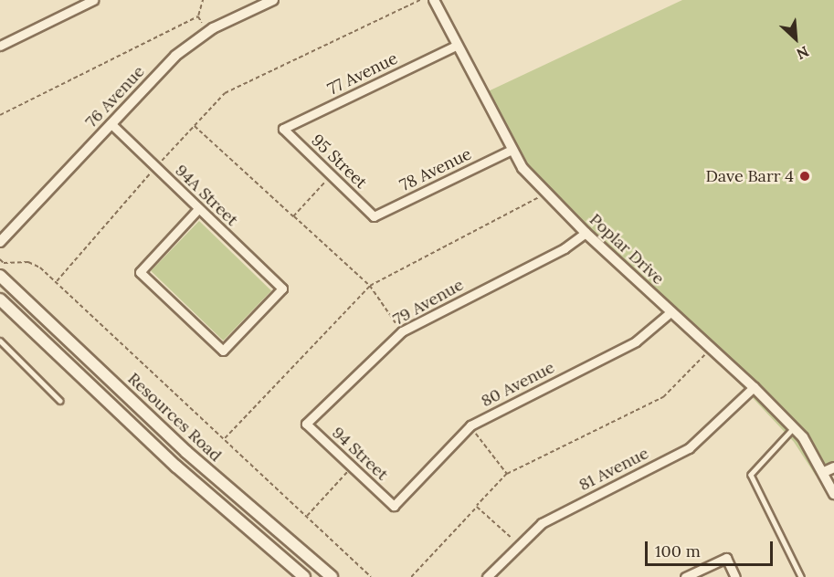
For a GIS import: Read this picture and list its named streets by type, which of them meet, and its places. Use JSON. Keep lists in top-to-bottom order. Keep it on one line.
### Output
{"streets":{"main road":["Resources Road"],"street":["77 Avenue","76 Avenue","95 Street","78 Avenue","94A Street","Poplar Drive","79 Avenue","80 Avenue","94 Street","81 Avenue"]},"crossings":[["77 Avenue","95 Street"],["77 Avenue","Poplar Drive"],["76 Avenue","94A Street"],["95 Street","78 Avenue"],["78 Avenue","Poplar Drive"],["Poplar Drive","79 Avenue"],["Poplar Drive","80 Avenue"],["Poplar Drive","81 Avenue"],["79 Avenue","94 Street"],["80 Avenue","94 Street"]],"places":["Dave Barr 4"],"scale_bar":"100 m","north":"bottom right"}
